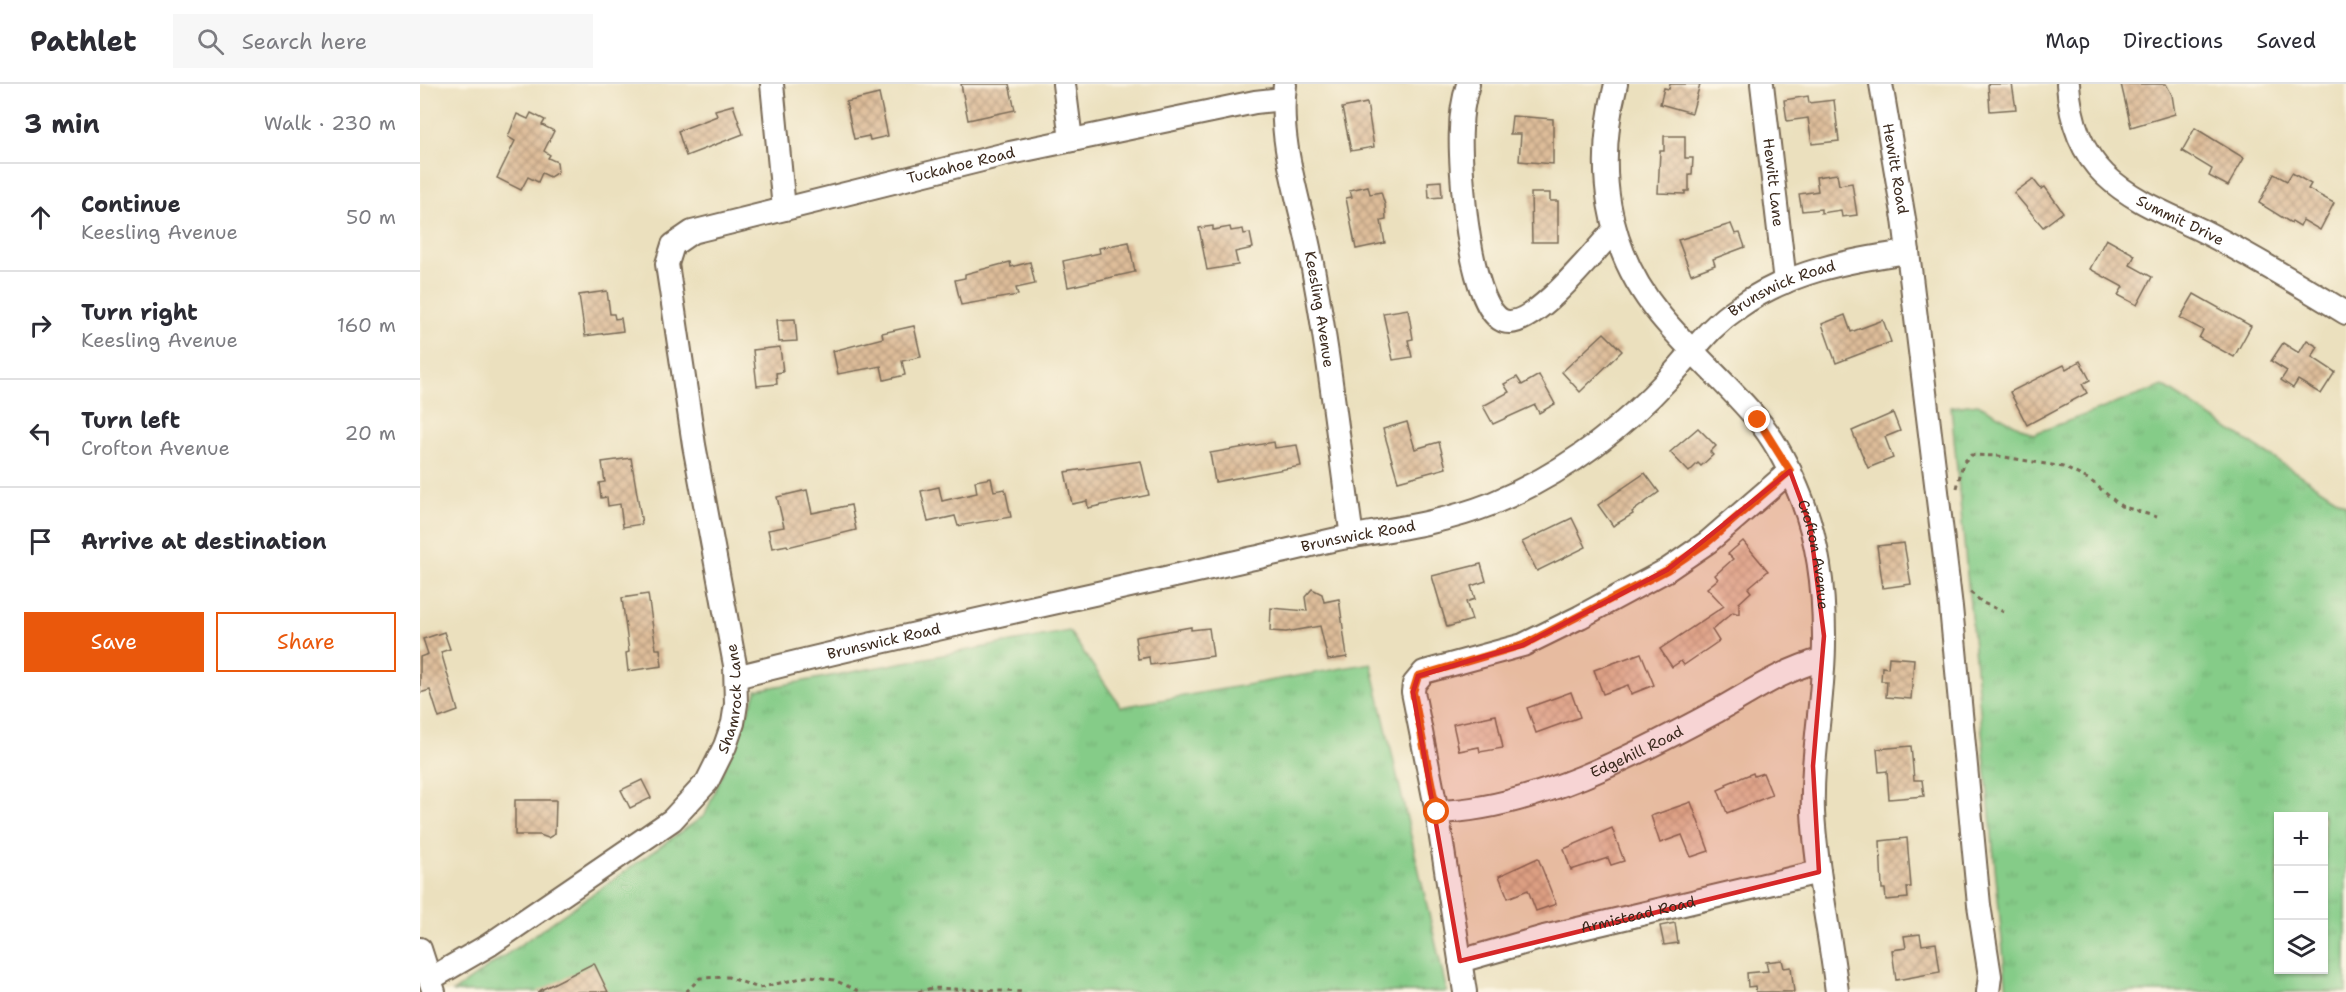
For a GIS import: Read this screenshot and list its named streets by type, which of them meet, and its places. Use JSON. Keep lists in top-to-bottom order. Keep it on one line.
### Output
{"streets":{"street":["Tuckahoe Road","Hewitt Road","Hewitt Lane","Summit Drive","Brunswick Road","Keesling Avenue","Crofton Avenue","Shamrock Lane","Edgehill Road","Armistead Road"]},"crossings":[["Tuckahoe Road","Keesling Avenue"],["Tuckahoe Road","Shamrock Lane"],["Hewitt Road","Brunswick Road"],["Hewitt Lane","Brunswick Road"],["Brunswick Road","Keesling Avenue"],["Brunswick Road","Crofton Avenue"],["Brunswick Road","Shamrock Lane"],["Crofton Avenue","Edgehill Road"],["Crofton Avenue","Armistead Road"]],"page":{"header":"Pathlet","search":"Search here","nav":["Map","Directions","Saved"],"heading":["3 min","Walk · 230 m"],"list":[["Continue","Keesling Avenue","50 m"],["Turn right","Keesling Avenue","160 m"],["Turn left","Crofton Avenue","20 m"],"Arrive at destination"],"buttons":["Save","Share"],"map_buttons":["+","−"]}}
